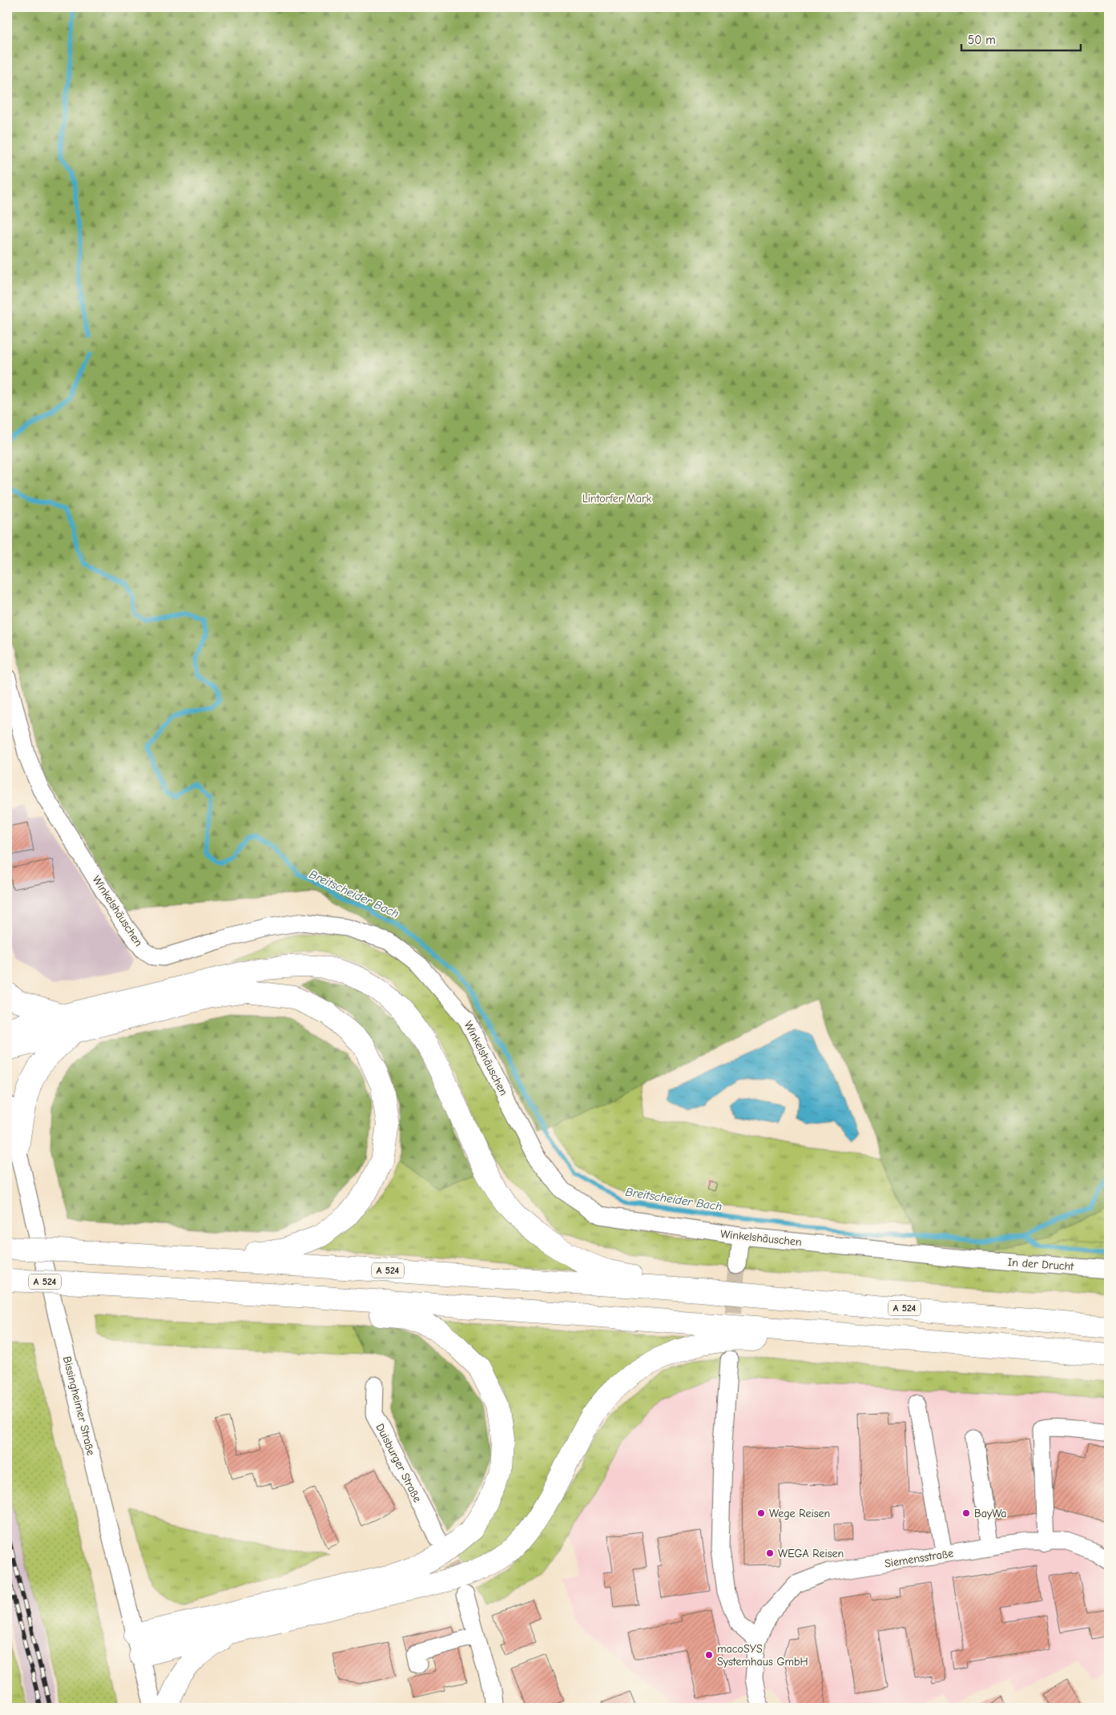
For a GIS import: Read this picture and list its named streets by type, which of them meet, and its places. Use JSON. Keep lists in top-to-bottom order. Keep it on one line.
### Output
{"streets":{"highway":["A 524"],"street":["Winkelshäuschen","In der Drucht","Bissingheimer Straße","Duisburger Straße","Siemensstraße"]},"crossings":[["Winkelshäuschen","In der Drucht"]],"water":["Breitscheider Bach"],"parks":["Lintorfer Mark"],"places":["Wege Reisen","BayWa","WEGA Reisen","macoSYS Systemhaus GmbH"],"scale_bar":"50 m"}
